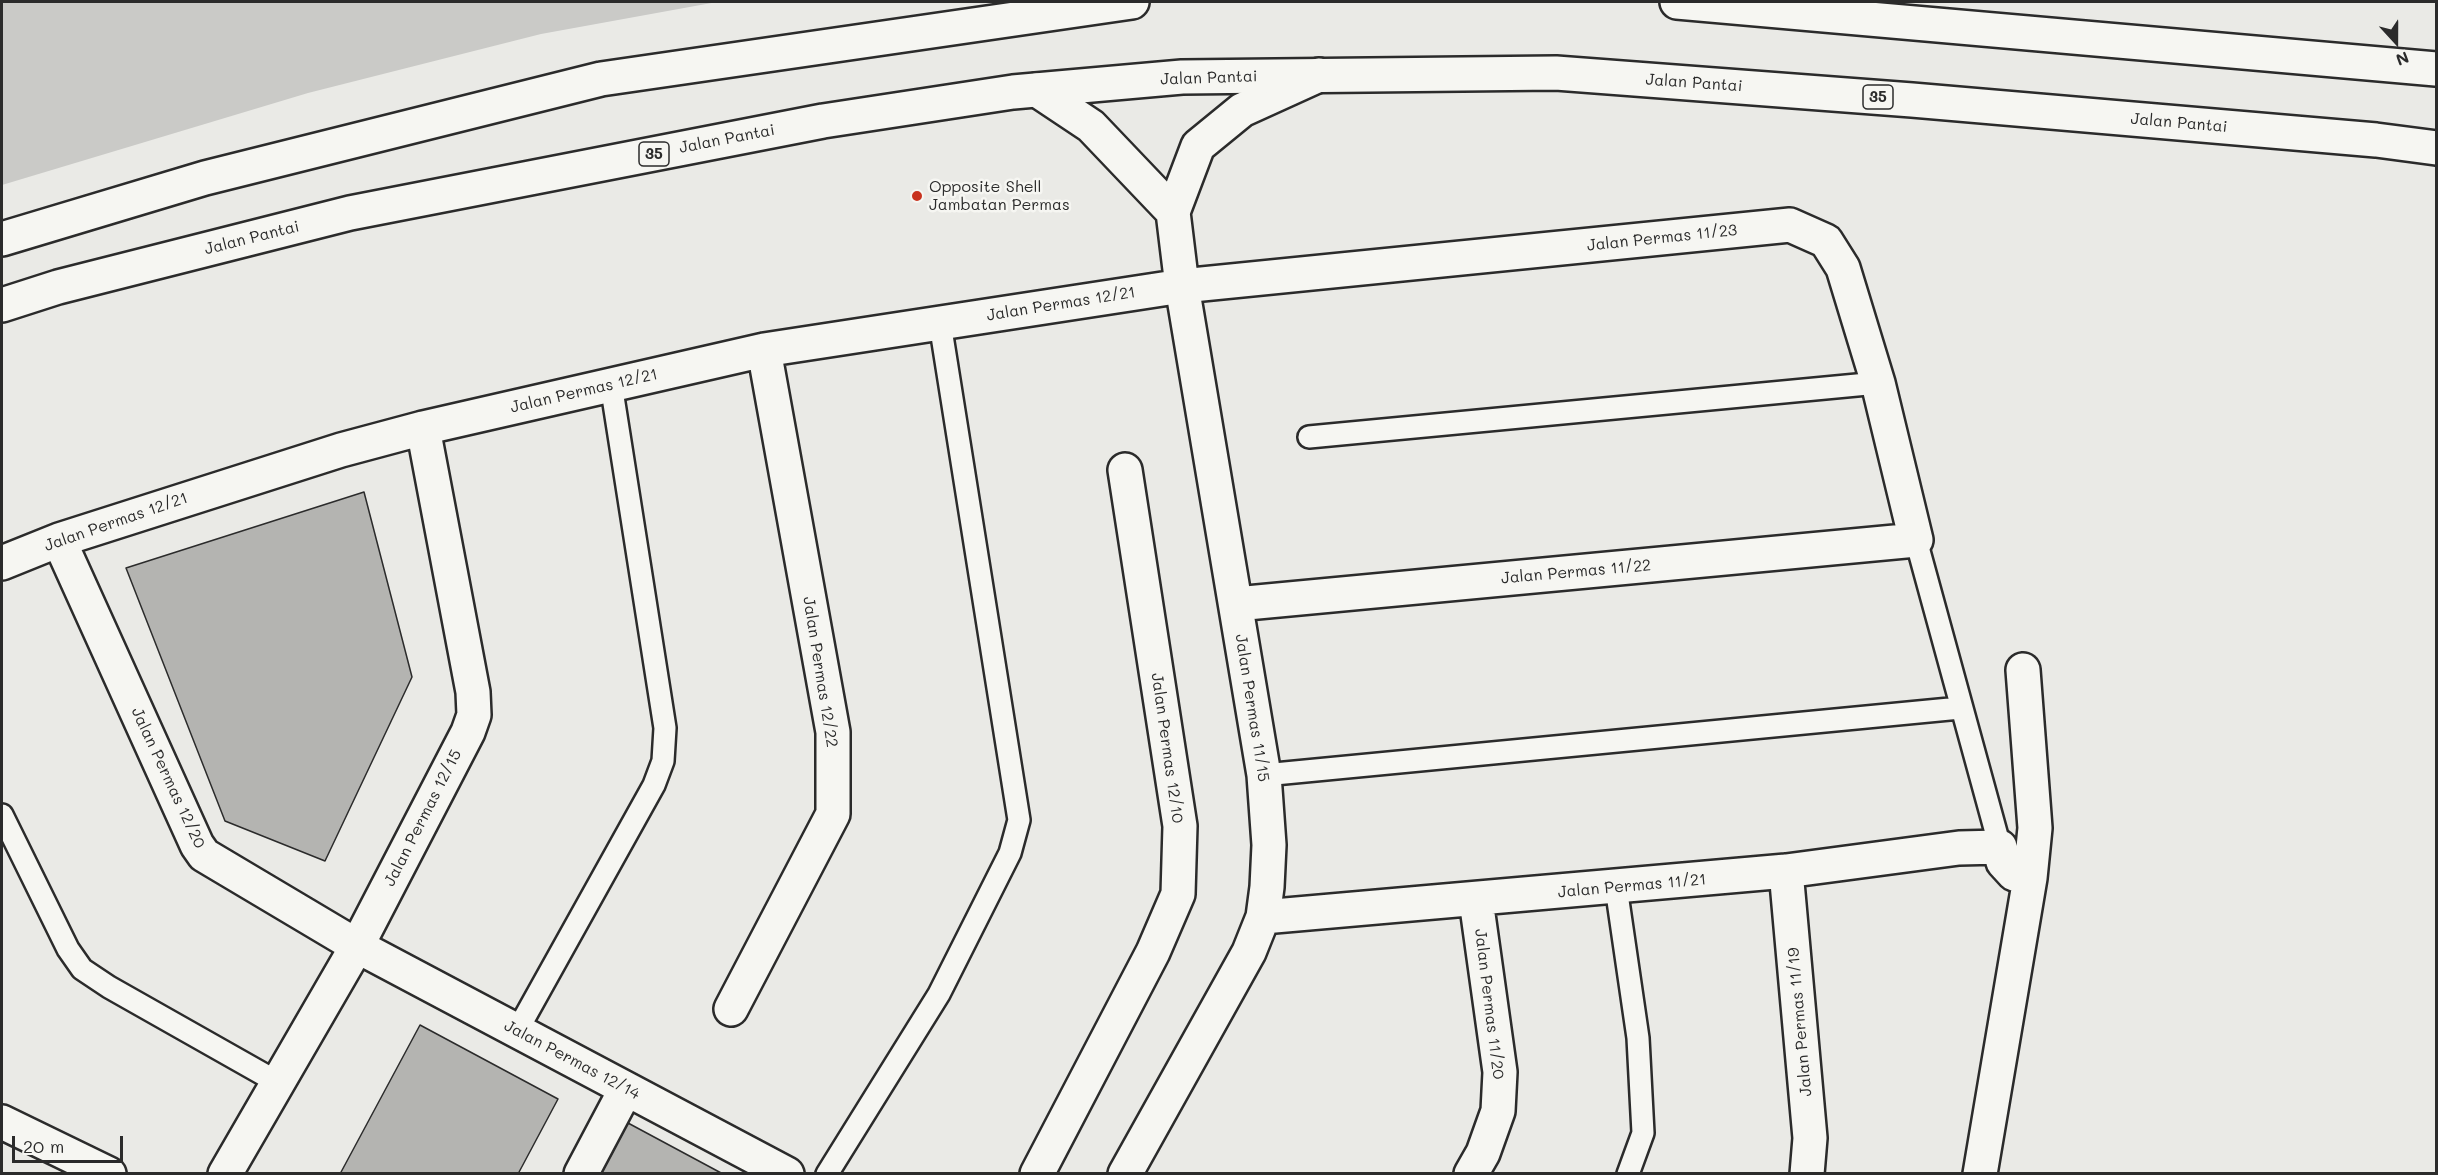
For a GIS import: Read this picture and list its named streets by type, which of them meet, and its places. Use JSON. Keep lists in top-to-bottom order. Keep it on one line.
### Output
{"streets":{"main road":["Jalan Pantai","35","Jalan Permas 11/23","Jalan Permas 12/21","Jalan Permas 11/22","Jalan Permas 12/22","Jalan Permas 11/15","Jalan Permas 12/10","Jalan Permas 12/20","Jalan Permas 12/15","Jalan Permas 11/21","Jalan Permas 11/20","Jalan Permas 11/19","Jalan Permas 12/14"]},"crossings":[["Jalan Pantai","Jalan Permas 11/15"],["Jalan Permas 11/23","Jalan Permas 12/21"],["Jalan Permas 11/23","Jalan Permas 11/22"],["Jalan Permas 11/23","Jalan Permas 11/15"],["Jalan Permas 12/21","Jalan Permas 12/22"],["Jalan Permas 12/21","Jalan Permas 11/15"],["Jalan Permas 12/21","Jalan Permas 12/20"],["Jalan Permas 12/21","Jalan Permas 12/15"],["Jalan Permas 11/22","Jalan Permas 11/15"],["Jalan Permas 11/15","Jalan Permas 11/21"],["Jalan Permas 12/20","Jalan Permas 12/15"],["Jalan Permas 12/20","Jalan Permas 12/14"],["Jalan Permas 12/15","Jalan Permas 12/14"],["Jalan Permas 11/21","Jalan Permas 11/20"],["Jalan Permas 11/21","Jalan Permas 11/19"]],"places":["Opposite Shell Jambatan Permas"],"scale_bar":"20 m","north":"bottom"}
